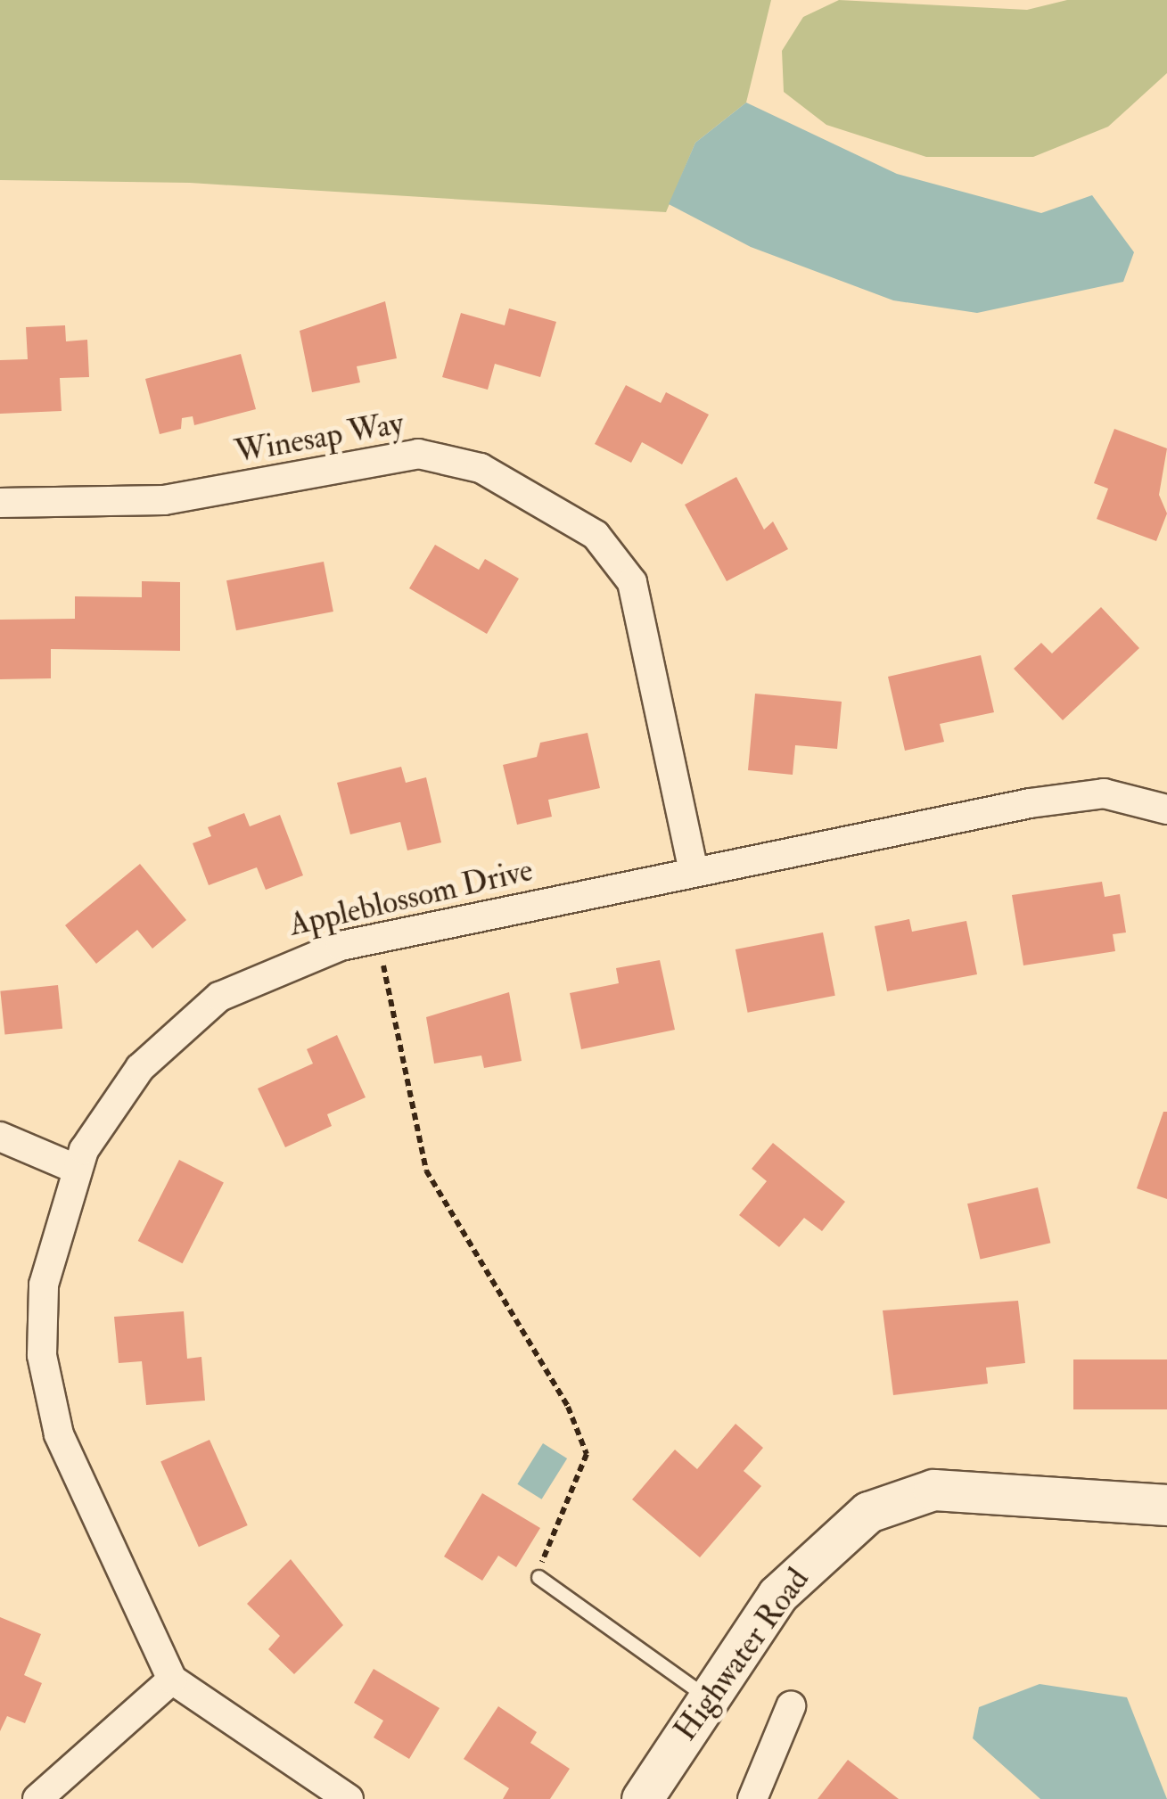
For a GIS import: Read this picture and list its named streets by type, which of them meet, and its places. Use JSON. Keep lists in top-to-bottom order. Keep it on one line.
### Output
{"streets":{"street":["Winesap Way","Appleblossom Drive","Highwater Road"]},"crossings":[["Winesap Way","Appleblossom Drive"]]}
